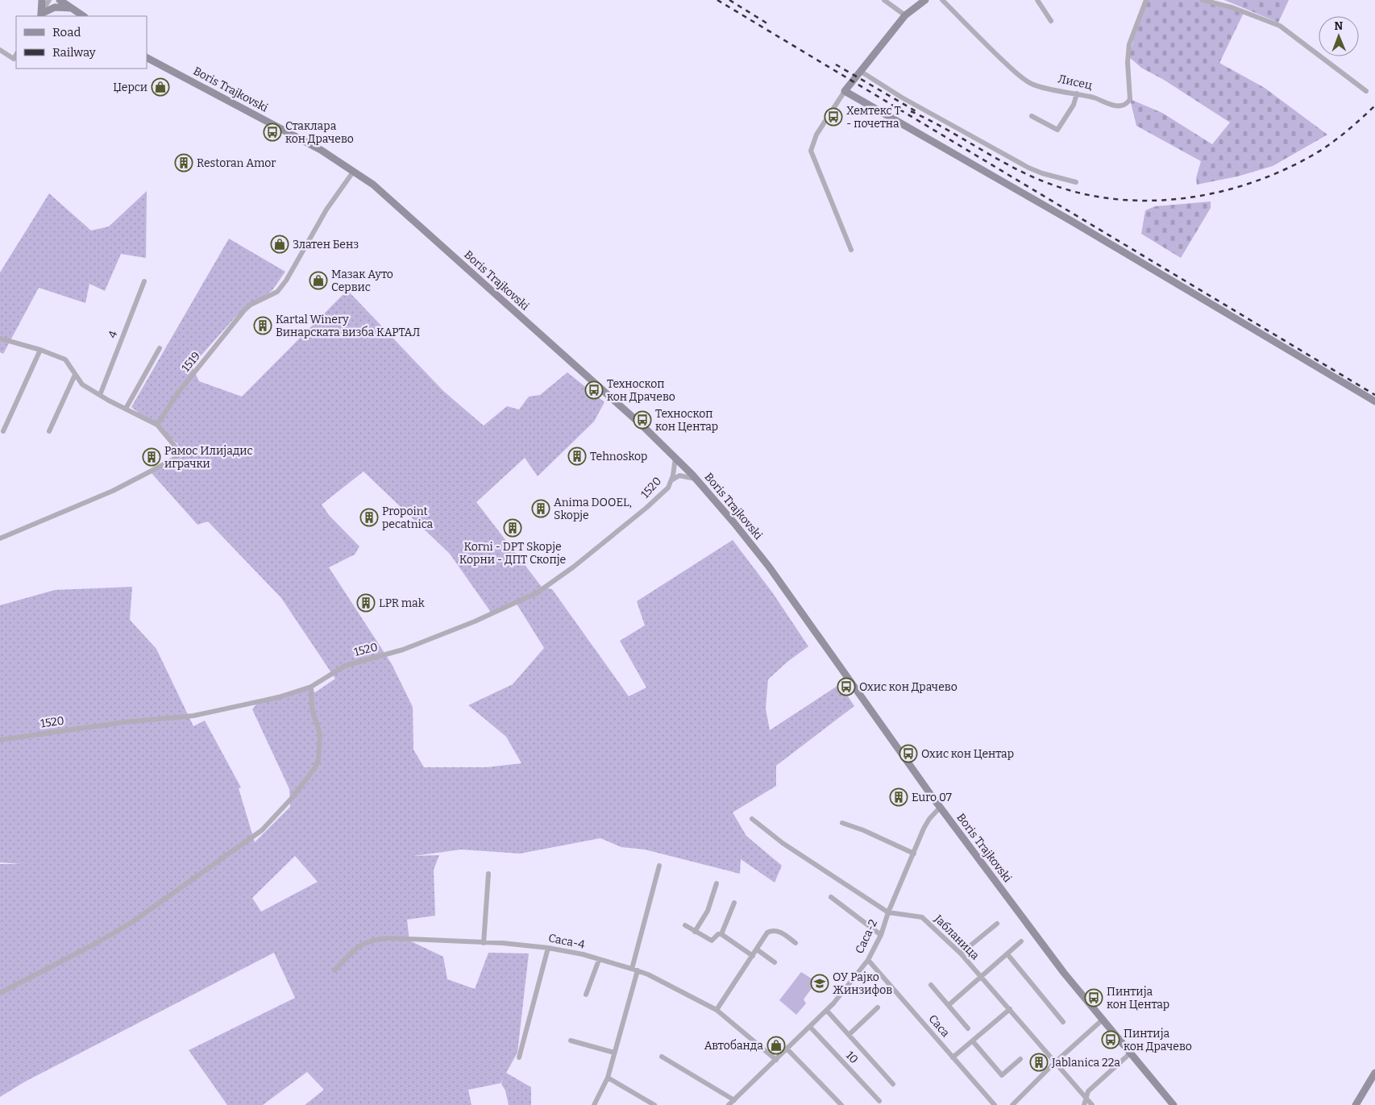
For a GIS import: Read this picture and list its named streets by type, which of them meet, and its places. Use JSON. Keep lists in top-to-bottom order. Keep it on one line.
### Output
{"streets":{"main road":["Boris Trajkovski"],"street":["Лисец","4","1519","1520","Саса-2","Јабланица","Саса-4","Саса","10"]},"crossings":[["Boris Trajkovski","1519"],["Boris Trajkovski","1520"],["Boris Trajkovski","Саса-2"],["Саса-2","Јабланица"],["Саса-2","Саса-4"],["Саса-2","Саса"],["Саса-2","10"]],"places":{"shop":["Џерси","Златен Бенз","Мазак Ауто Сервис","Автобанда"],"bus stop":["Хемтекс Т - почетна","Стаклара кон Драчево","Техноскоп кон Драчево","Техноскоп кон Центар","Охис кон Драчево","Охис кон Центар","Пинтија кон Центар","Пинтија кон Драчево"],"building":["Restoran Amor","Kartal Winery Винарската визба КАРТАЛ","Tehnoskop","Рамос Илијадис играчки","Anima DOOEL, Skopje","Propoint pecatnica","Korni - DPT Skopje Корни - ДПТ Скопје","LPR mak","Euro 07","Jablanica 22a"],"school or university":["ОУ Рајко Жинзифов"]},"legend":["Road","Railway"],"north":"top"}
